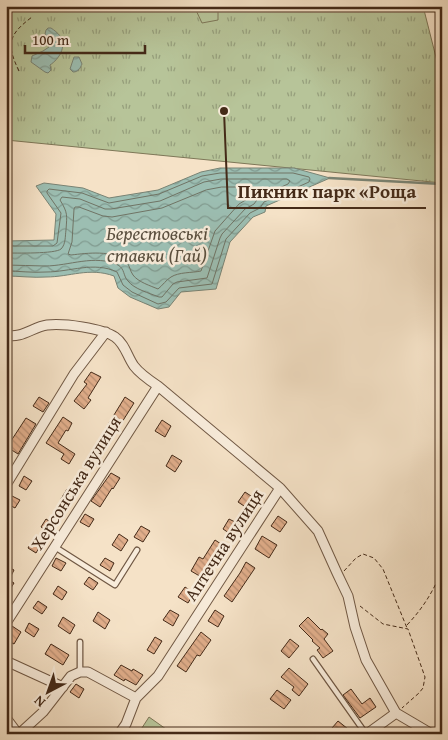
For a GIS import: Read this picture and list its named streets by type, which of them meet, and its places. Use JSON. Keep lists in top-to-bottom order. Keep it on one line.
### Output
{"streets":{"street":["Херсонська вулиця","Аптечна вулиця"]},"water":["Берестовські ставки (Гай)"],"places":["Пикник парк «Роща"],"scale_bar":"100 m","north":"bottom left"}
